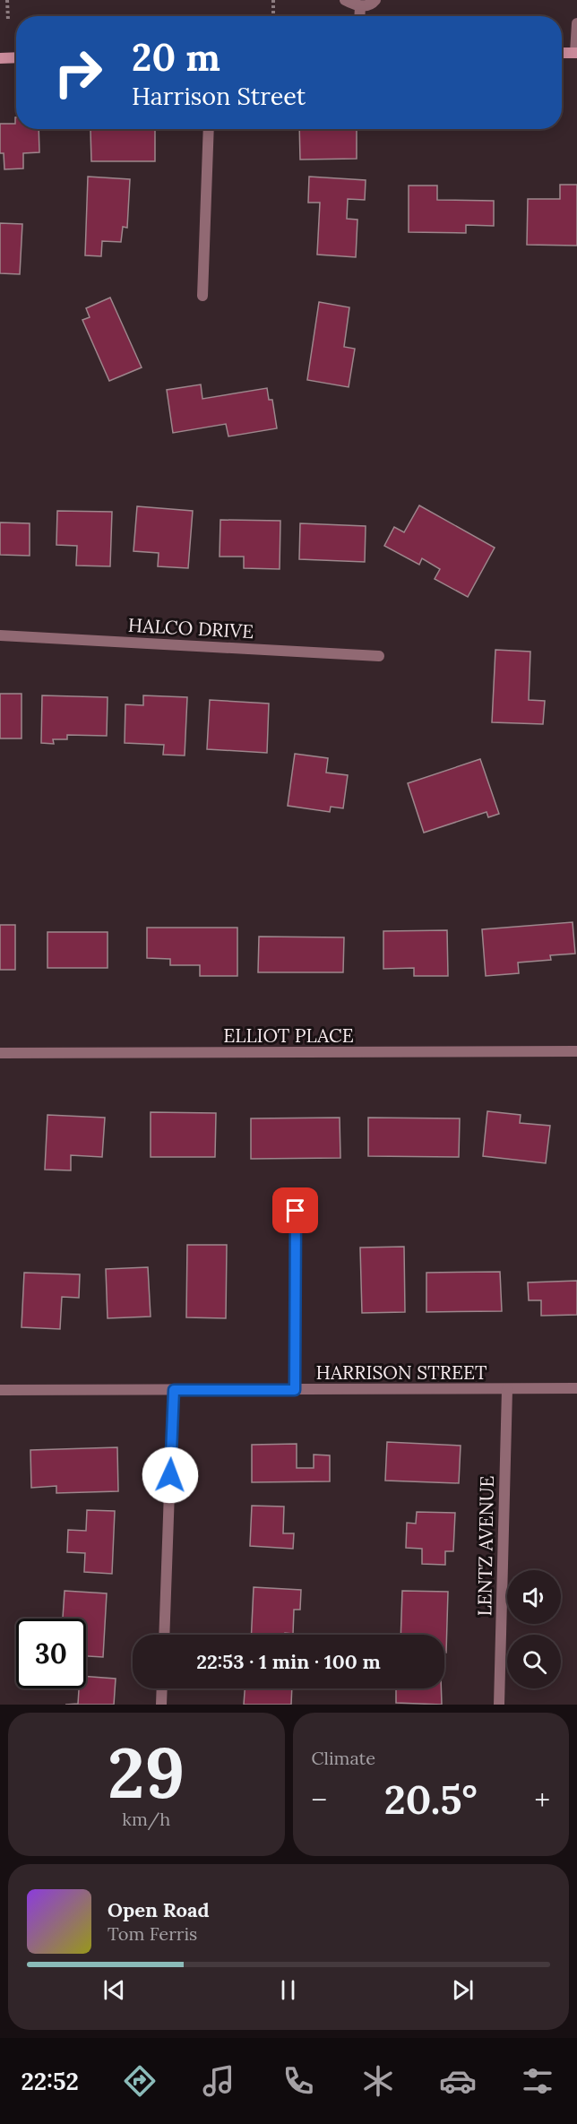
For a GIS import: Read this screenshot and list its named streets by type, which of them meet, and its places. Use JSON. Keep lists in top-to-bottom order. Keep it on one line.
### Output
{"streets":{"street":["HALCO DRIVE","ELLIOT PLACE","HARRISON STREET","LENTZ AVENUE"]},"crossings":[["HARRISON STREET","LENTZ AVENUE"]],"page":{"turn":["20 m","Harrison Street"],"limit":"30","trip":"22:53 · 1 min · 100 m","tile":[["29","km/h"],"Climate"],"heat":["−","20.5°","+"],"song":["Open Road","Tom Ferris"],"tabs":"22:52"}}
